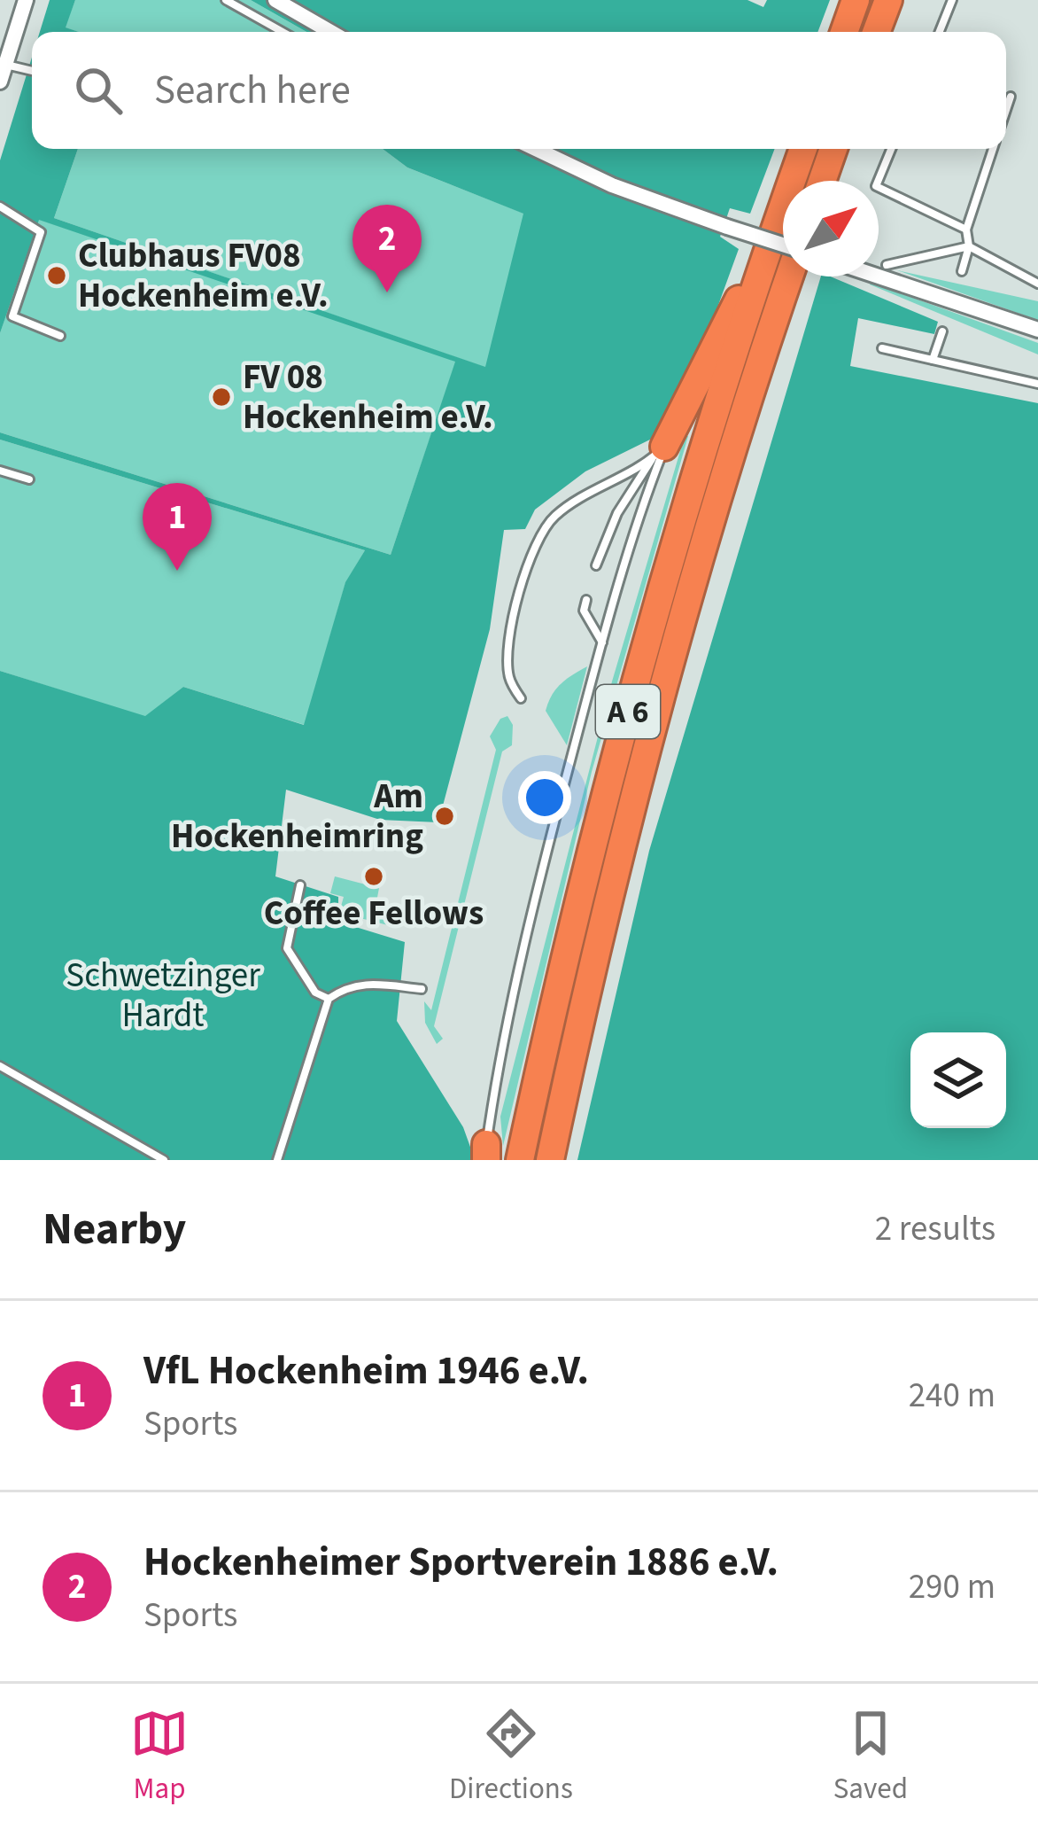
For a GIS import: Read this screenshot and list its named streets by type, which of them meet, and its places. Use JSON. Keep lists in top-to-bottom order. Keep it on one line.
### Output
{"streets":{"highway":["A 6"]},"parks":["Schwetzinger Hardt"],"places":["Clubhaus FV08 Hockenheim e.V.","FV 08 Hockenheim e.V.","Am Hockenheimring","Coffee Fellows"],"north":"top right","page":{"search":"Search here","pins":["2","1"],"heading":["Nearby","2 results"],"list":[{"mark":"1","name":"VfL Hockenheim 1946 e.V.","note":"Sports","value":"240 m"},{"mark":"2","name":"Hockenheimer Sportverein 1886 e.V.","note":"Sports","value":"290 m"}],"nav":["Map","Directions","Saved"]}}
